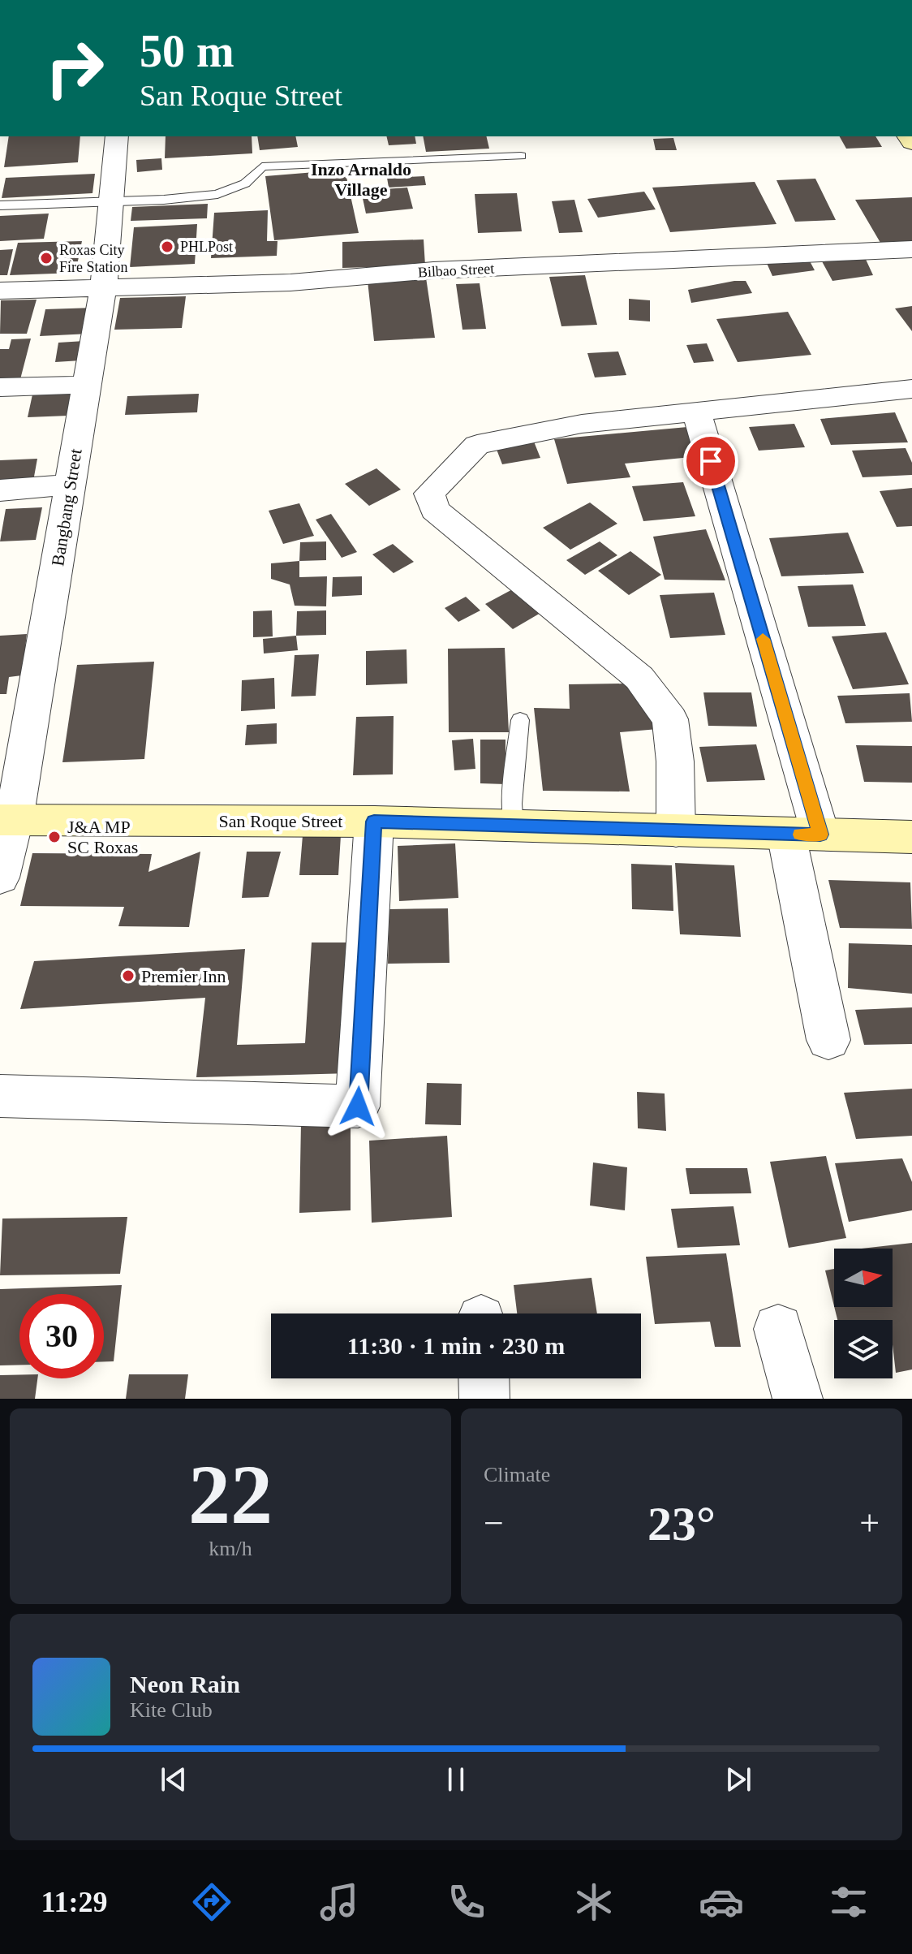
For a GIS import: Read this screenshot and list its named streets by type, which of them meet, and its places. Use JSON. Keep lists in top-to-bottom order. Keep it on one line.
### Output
{"streets":{"main road":["San Roque Street"],"street":["Bilbao Street","Bangbang Street"]},"crossings":[["Bilbao Street","Bangbang Street"],["Bangbang Street","San Roque Street"]],"districts":["Inzo Arnaldo Village"],"places":["PHLPost","Roxas City Fire Station","J&A MP SC Roxas","Premier Inn"],"north":"right","page":{"turn":["50 m","San Roque Street"],"limit":"30","trip":"11:30 · 1 min · 230 m","tile":[["22","km/h"],"Climate"],"heat":["−","23°","+"],"song":["Neon Rain","Kite Club"],"tabs":"11:29"}}
